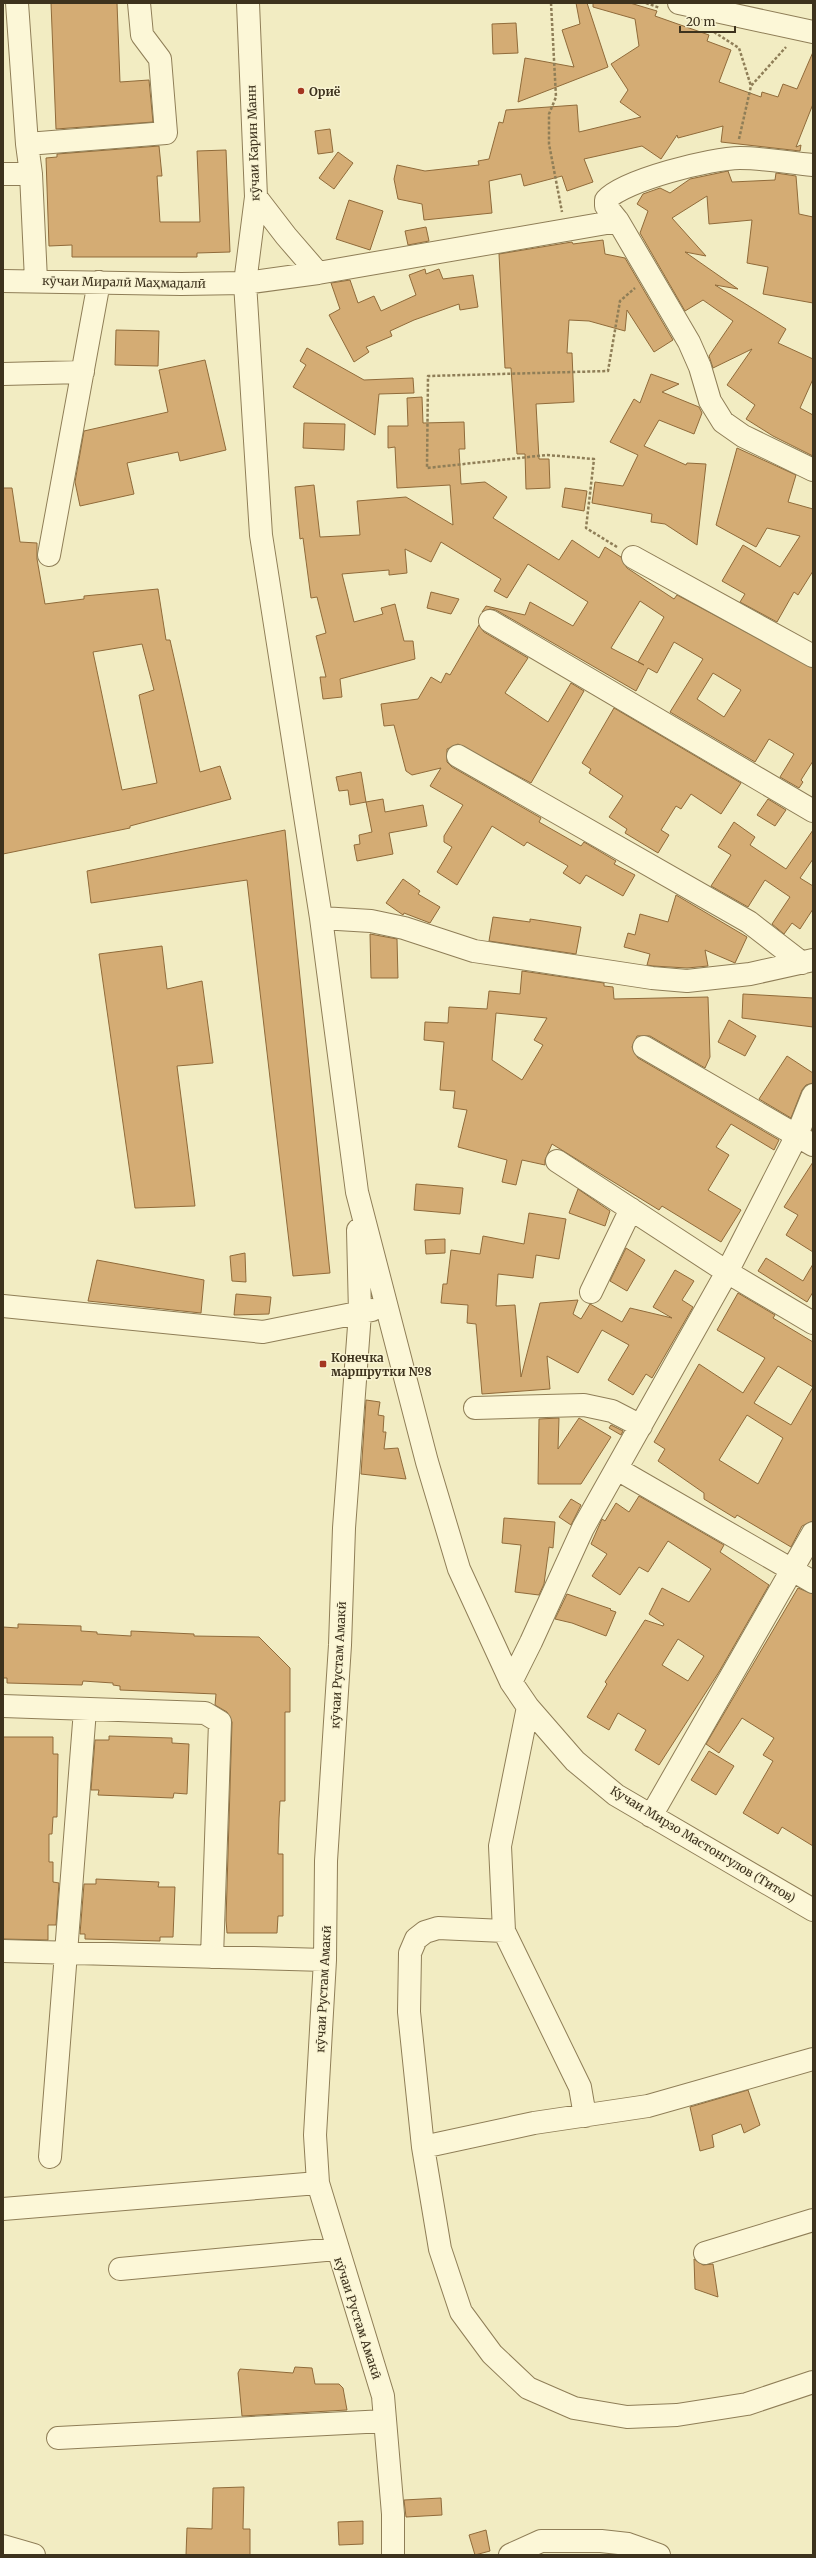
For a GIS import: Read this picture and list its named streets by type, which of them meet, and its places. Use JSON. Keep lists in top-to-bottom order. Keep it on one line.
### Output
{"streets":{"street":["кӯчаи Карин Манн","кӯчаи Миралӣ Маҳмадалӣ","кӯчаи Рустам Амакӣ","Кучаи Мирзо Мастонгулов (Титов)"]},"crossings":[["кӯчаи Карин Манн","кӯчаи Миралӣ Маҳмадалӣ"],["кӯчаи Карин Манн","кӯчаи Рустам Амакӣ"],["кӯчаи Карин Манн","Кучаи Мирзо Мастонгулов (Титов)"],["кӯчаи Рустам Амакӣ","Кучаи Мирзо Мастонгулов (Титов)"]],"places":{"other":["Ориё"],"transit":["Конечка маршрутки №8"]},"scale_bar":"20 m"}
